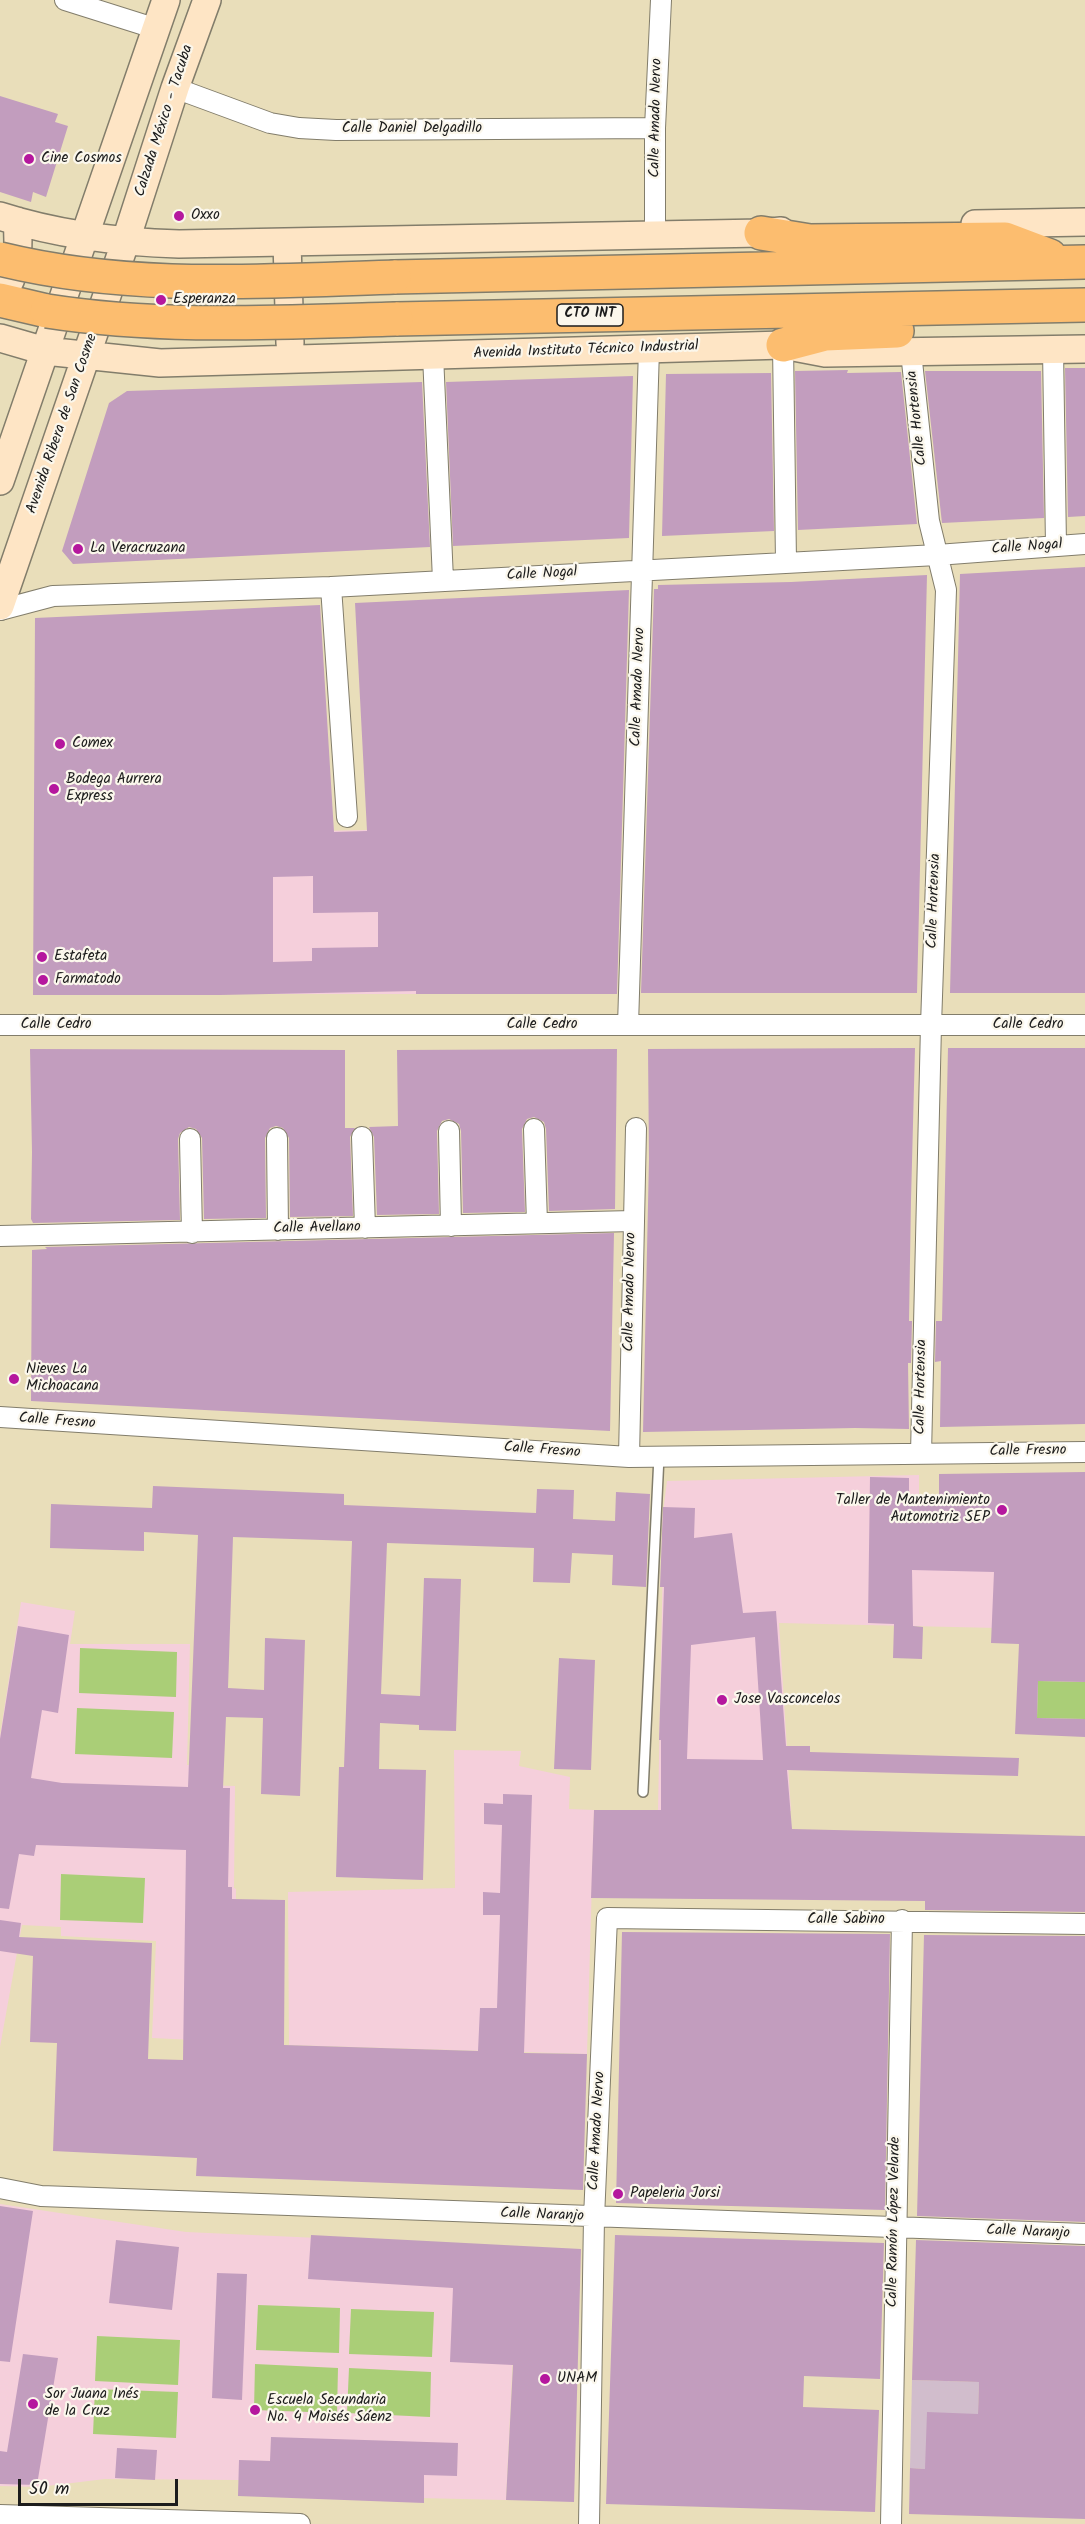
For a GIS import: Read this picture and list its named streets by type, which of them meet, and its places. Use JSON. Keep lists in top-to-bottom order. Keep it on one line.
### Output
{"streets":{"highway":["CTO INT"],"main road":["Calzada México - Tacuba","Avenida Instituto Técnico Industrial","Avenida Ribera de San Cosme"],"street":["Calle Amado Nervo","Calle Daniel Delgadillo","Calle Hortensia","Calle Nogal","Calle Cedro","Calle Avellano","Calle Fresno","Calle Sabino","Calle Naranjo","Calle Ramón López Velarde"]},"crossings":[["Calle Amado Nervo","Calle Daniel Delgadillo"],["Calle Amado Nervo","Avenida Instituto Técnico Industrial"],["Calle Amado Nervo","Calle Nogal"],["Calle Amado Nervo","Calle Cedro"],["Calle Amado Nervo","Calle Avellano"],["Calle Amado Nervo","Calle Fresno"],["Calle Amado Nervo","Calle Sabino"],["Calle Amado Nervo","Calle Naranjo"],["Calzada México - Tacuba","Calle Daniel Delgadillo"],["Calzada México - Tacuba","Avenida Ribera de San Cosme"],["Avenida Instituto Técnico Industrial","Calle Hortensia"],["Avenida Instituto Técnico Industrial","Avenida Ribera de San Cosme"],["Calle Hortensia","Calle Nogal"],["Calle Hortensia","Calle Cedro"],["Calle Hortensia","Calle Fresno"],["Avenida Ribera de San Cosme","Calle Nogal"],["Calle Sabino","Calle Ramón López Velarde"],["Calle Naranjo","Calle Ramón López Velarde"]],"places":["Cine Cosmos","Oxxo","Esperanza","La Veracruzana","Comex","Bodega Aurrera Express","Estafeta","Farmatodo","Nieves La Michoacana","Taller de Mantenimiento Automotriz SEP","Jose Vasconcelos","Papeleria Jorsi","UNAM","Sor Juana Inés de la Cruz","Escuela Secundaria No. 4 Moisés Sáenz"],"scale_bar":"50 m"}
